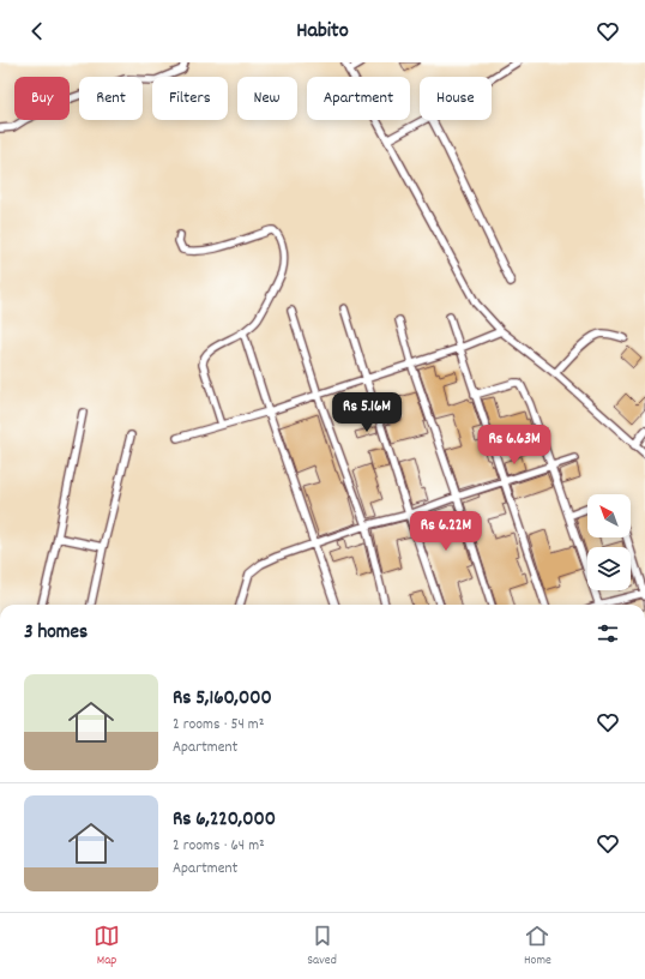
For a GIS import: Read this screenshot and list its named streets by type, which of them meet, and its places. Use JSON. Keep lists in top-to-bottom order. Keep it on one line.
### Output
{"north":"top left","page":{"header":"Habito","chip":["Buy","Rent","Filters","New","Apartment","House"],"price":["Rs 5.16M","Rs 6.63M","Rs 6.22M"],"heading":"3 homes","list":[{"name":"Rs 5,160,000","note":"2 rooms · 54 m² · Apartment"},{"name":"Rs 6,220,000","note":"2 rooms · 64 m² · Apartment"}],"tabs":["Map","Saved","Home"]}}
